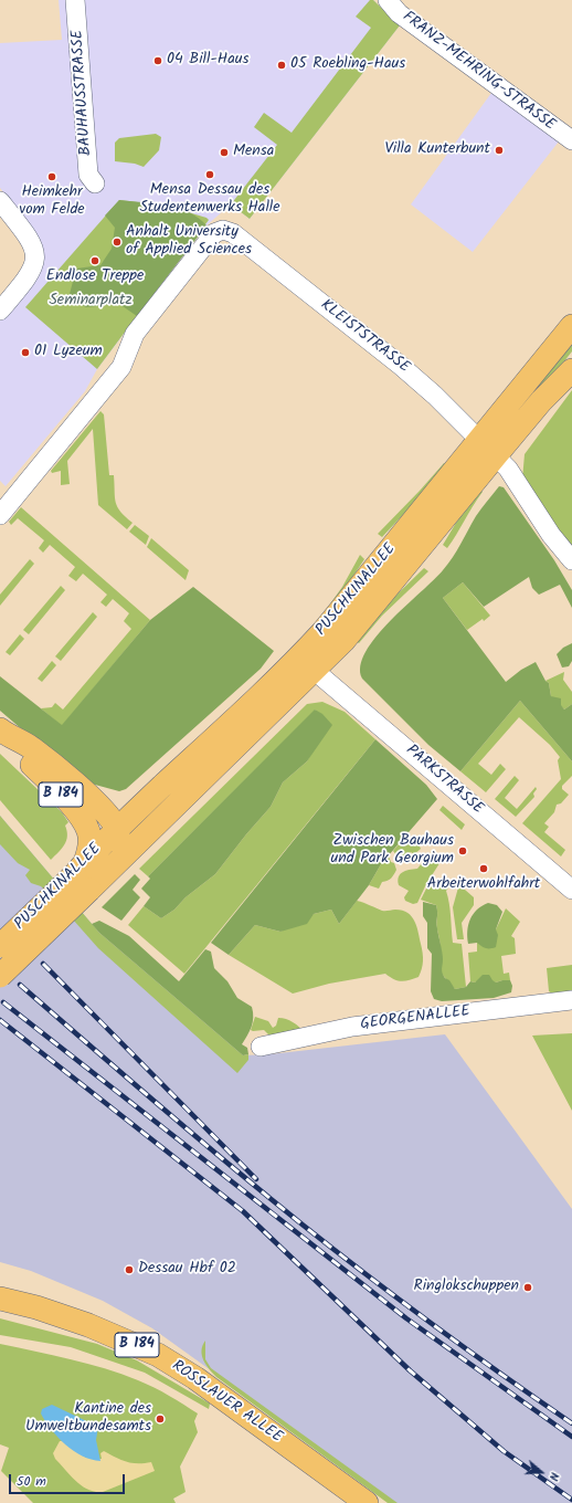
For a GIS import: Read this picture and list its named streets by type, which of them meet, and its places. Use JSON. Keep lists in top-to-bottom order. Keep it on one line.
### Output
{"streets":{"main road":["PUSCHKINALLEE","B 184","ROSSLAUER ALLEE"],"street":["FRANZ-MEHRING-STRASSE","BAUHAUSSTRASSE","KLEISTSTRASSE","PARKSTRASSE","GEORGENALLEE"]},"crossings":[["KLEISTSTRASSE","PUSCHKINALLEE"],["PUSCHKINALLEE","PARKSTRASSE"],["PUSCHKINALLEE","B 184"]],"parks":["Seminarplatz"],"places":["04 Bill-Haus","05 Roebling-Haus","Villa Kunterbunt","Mensa","Mensa Dessau des Studentenwerks Halle","Heimkehr vom Felde","Anhalt University of Applied Sciences","Endlose Treppe","01 Lyzeum","Zwischen Bauhaus und Park Georgium","Arbeiterwohlfahrt","Dessau Hbf 02","Ringlokschuppen","Kantine des Umweltbundesamts"],"scale_bar":"50 m","north":"right"}
